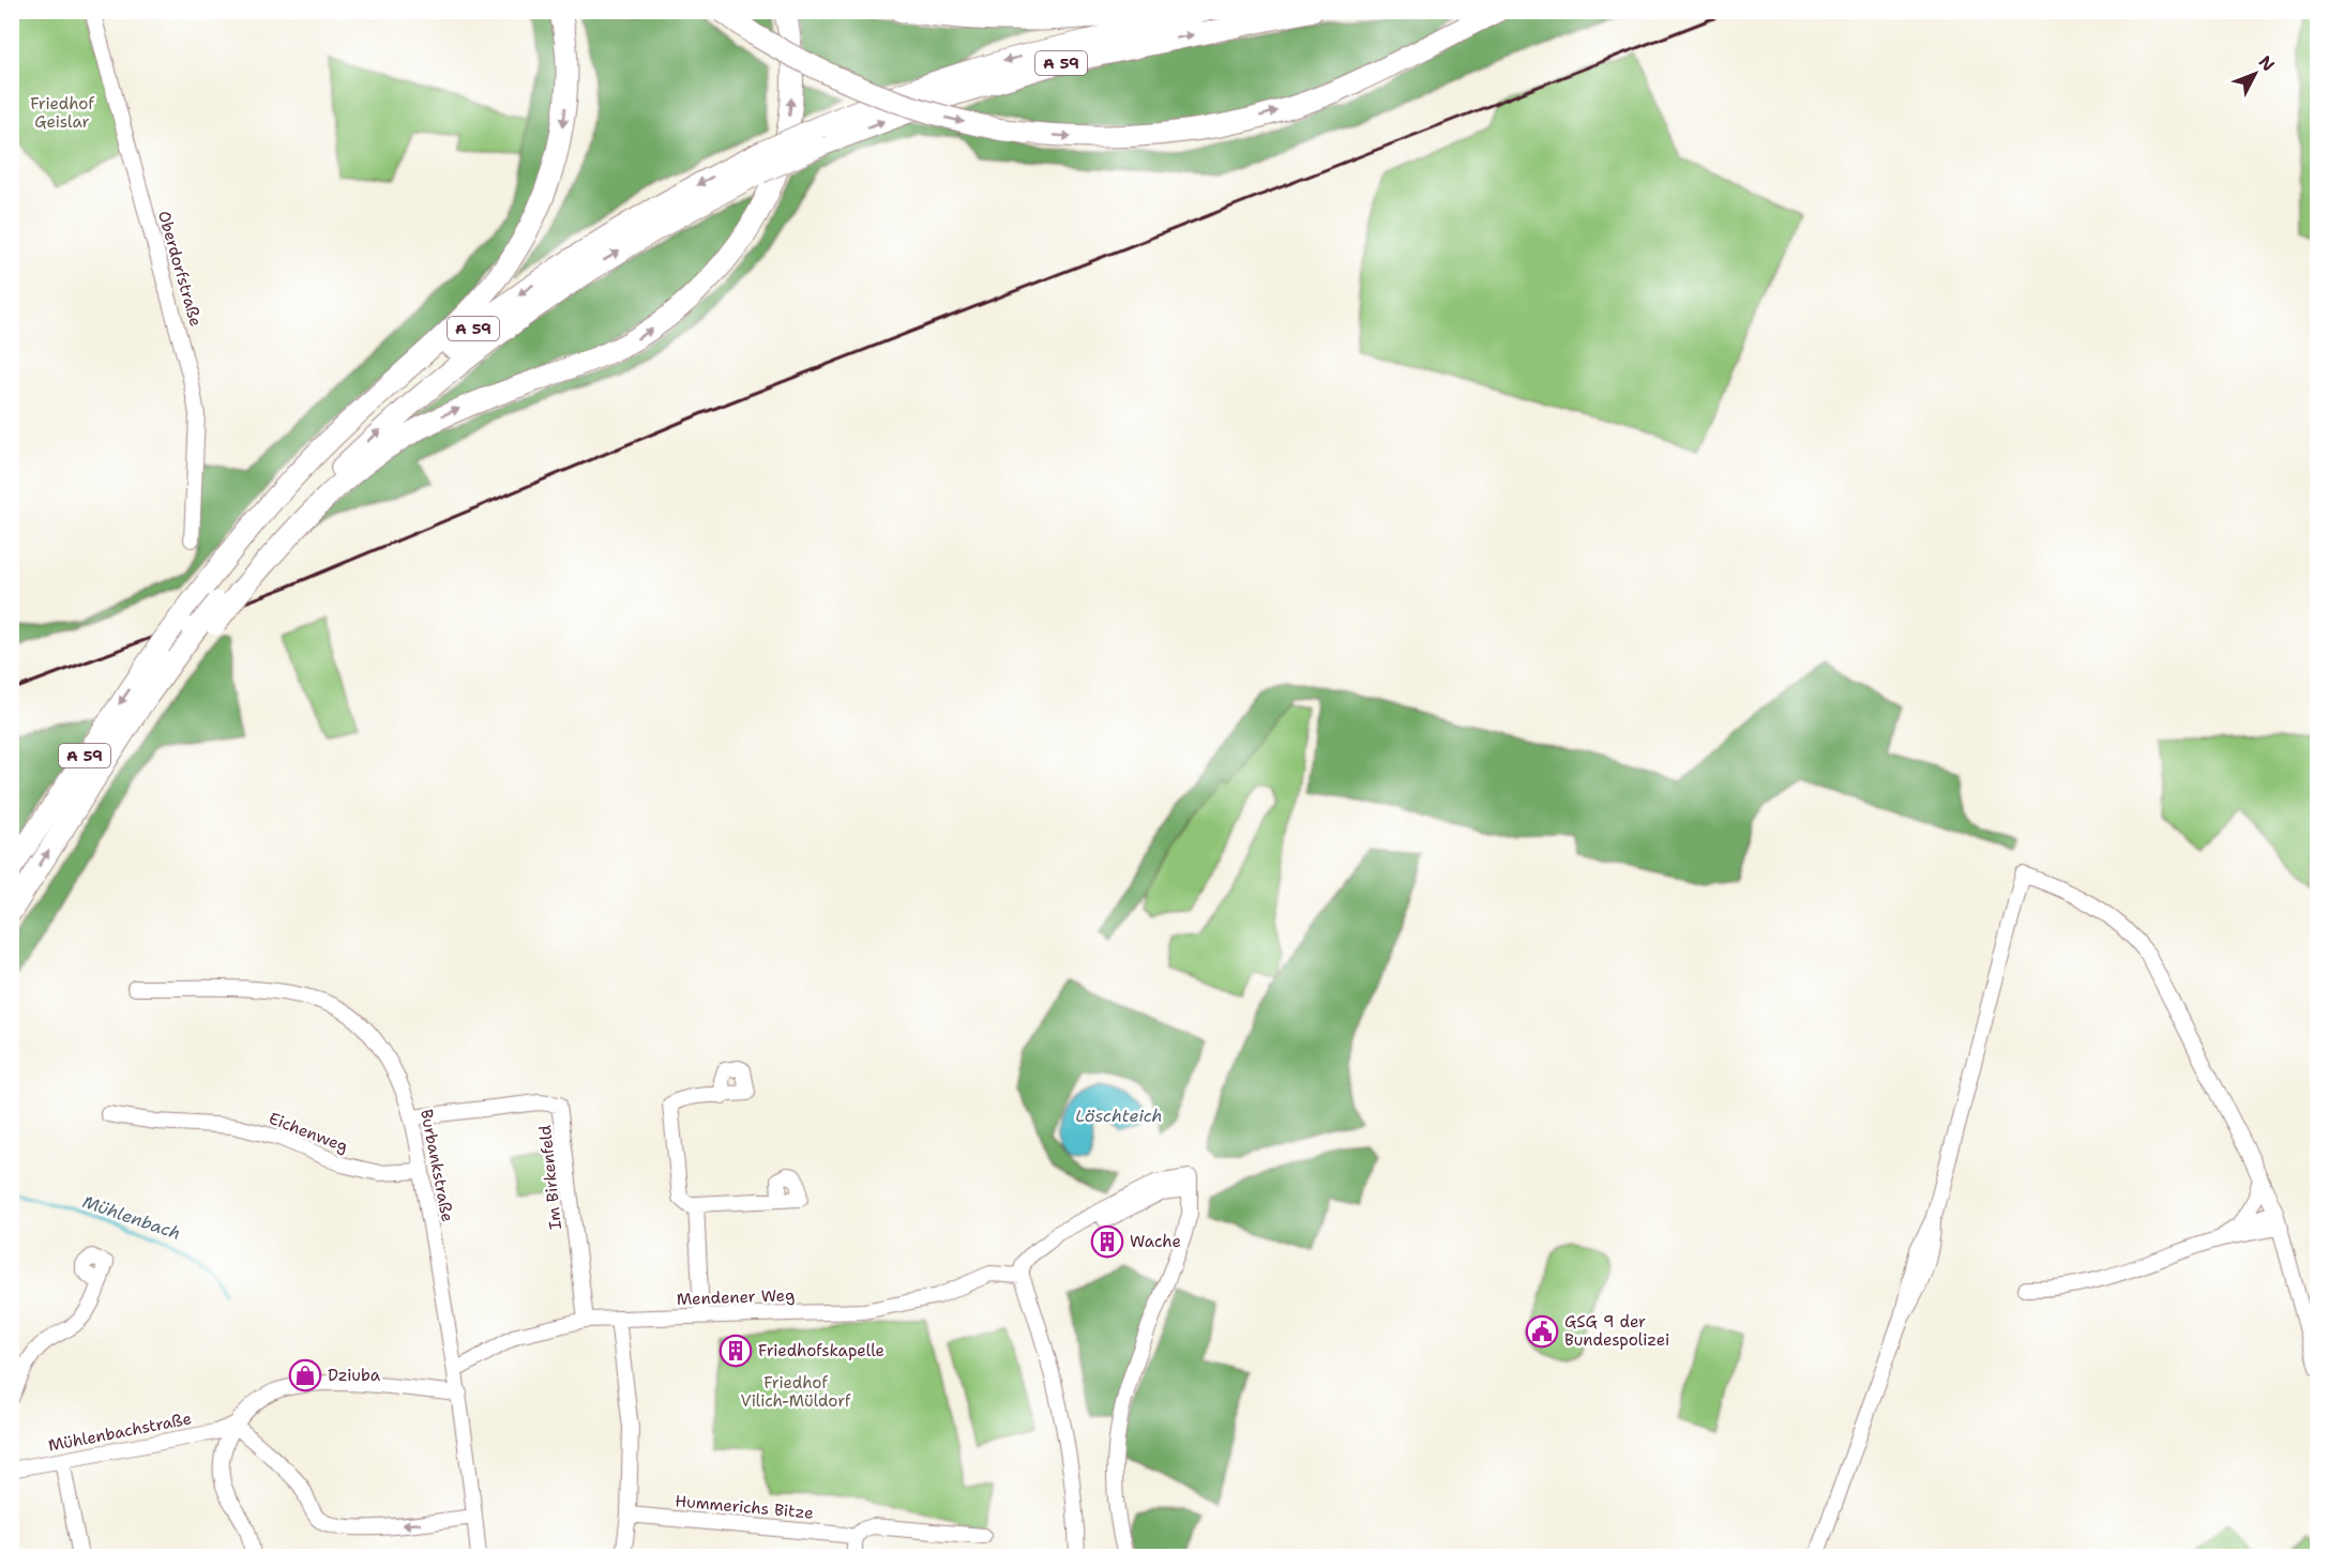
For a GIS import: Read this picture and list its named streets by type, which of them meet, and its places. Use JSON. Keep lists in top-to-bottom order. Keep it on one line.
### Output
{"streets":{"highway":["A 59"],"street":["Oberdorfstraße","Eichenweg","Burbankstraße","Im Birkenfeld","Mendener Weg","Mühlenbachstraße","Hummerichs Bitze"]},"crossings":[["Eichenweg","Burbankstraße"],["Burbankstraße","Im Birkenfeld"],["Burbankstraße","Mendener Weg"],["Im Birkenfeld","Mendener Weg"]],"water":["Löschteich","Mühlenbach"],"parks":["Friedhof Geislar","Friedhof Vilich-Müldorf"],"places":{"building":["Wache","Friedhofskapelle"],"public building":["GSG 9 der Bundespolizei"],"shop":["Dziuba"]},"north":"top right"}
